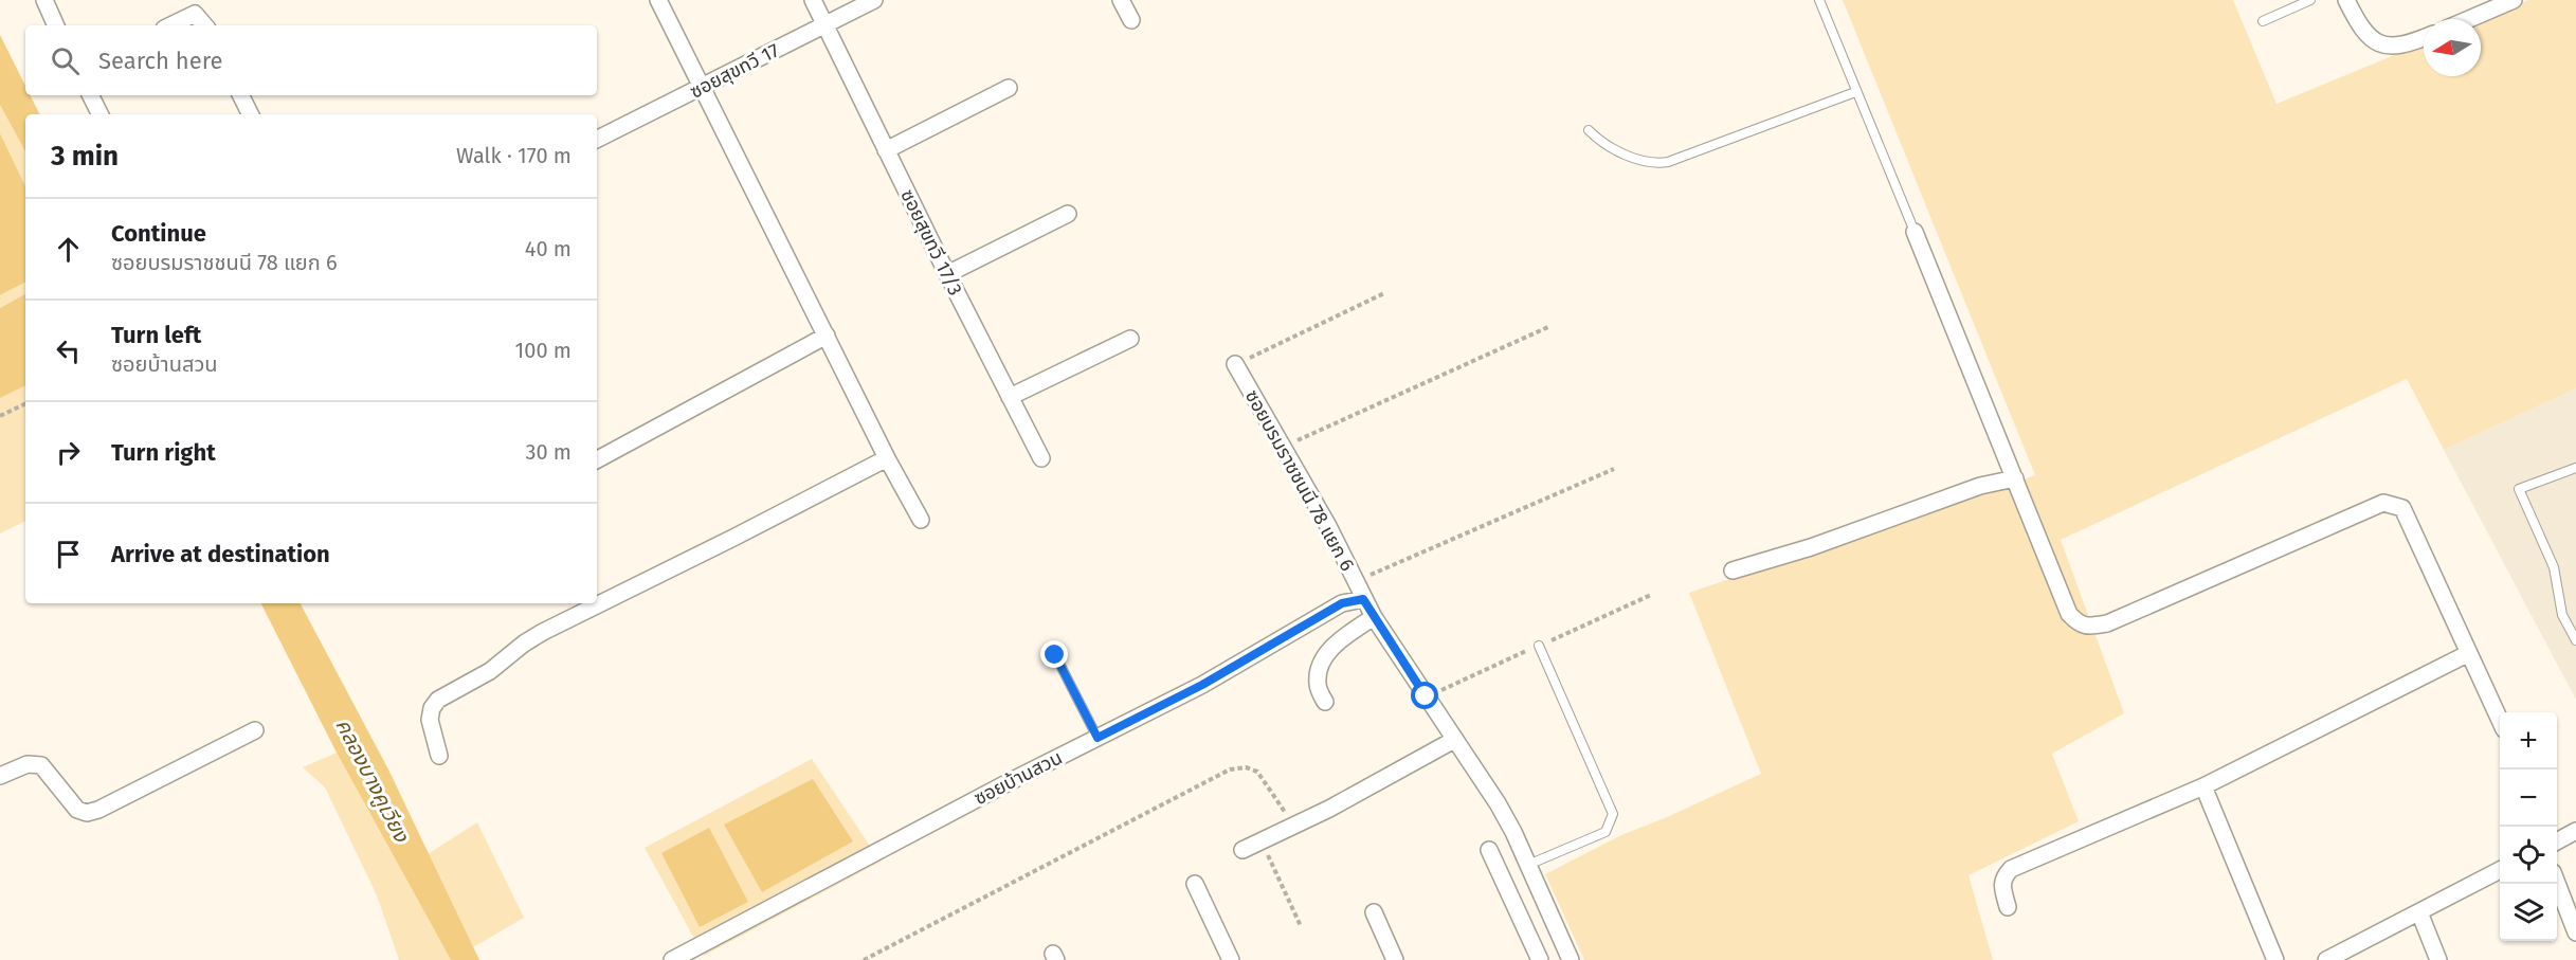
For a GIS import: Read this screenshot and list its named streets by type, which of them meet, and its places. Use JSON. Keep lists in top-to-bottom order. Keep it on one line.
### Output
{"streets":{"street":["ซอยสุขทวี 17","ซอยสุขทวี 17/3","ซอยบรมราชชนนี 78 แยก 6","ซอยบ้านสวน"]},"crossings":[["ซอยสุขทวี 17","ซอยสุขทวี 17/3"],["ซอยบรมราชชนนี 78 แยก 6","ซอยบ้านสวน"]],"water":["คลองบางคูเวียง"],"north":"left","page":{"search":"Search here","heading":["3 min","Walk · 170 m"],"list":[["Continue","ซอยบรมราชชนนี 78 แยก 6","40 m"],["Turn left","ซอยบ้านสวน","100 m"],["Turn right","30 m"],"Arrive at destination"],"map_buttons":["+","−"]}}
